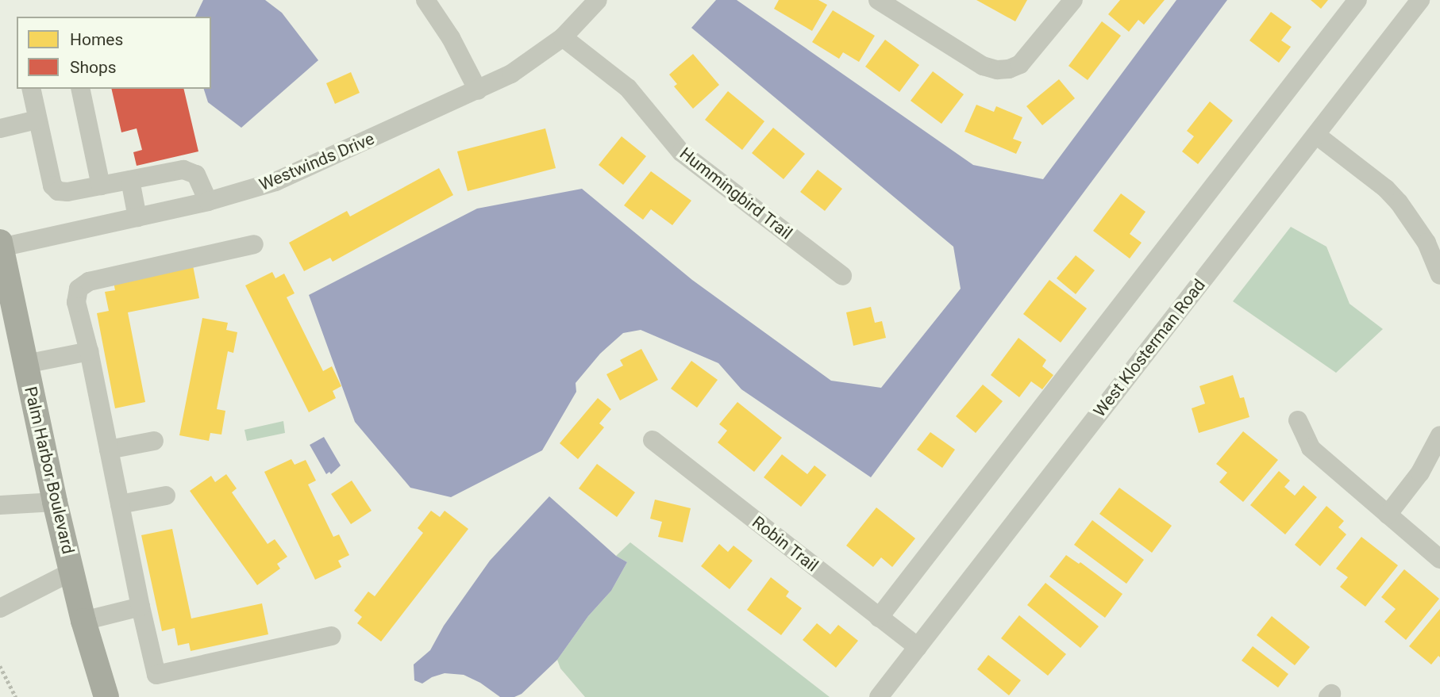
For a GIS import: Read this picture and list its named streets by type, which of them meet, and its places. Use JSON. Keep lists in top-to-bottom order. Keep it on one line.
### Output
{"streets":{"main road":["Palm Harbor Boulevard"],"street":["Westwinds Drive","Hummingbird Trail","West Klosterman Road","Robin Trail"]},"crossings":[["Westwinds Drive","Hummingbird Trail"],["Westwinds Drive","Palm Harbor Boulevard"],["West Klosterman Road","Robin Trail"]],"legend":["Homes","Shops"]}
